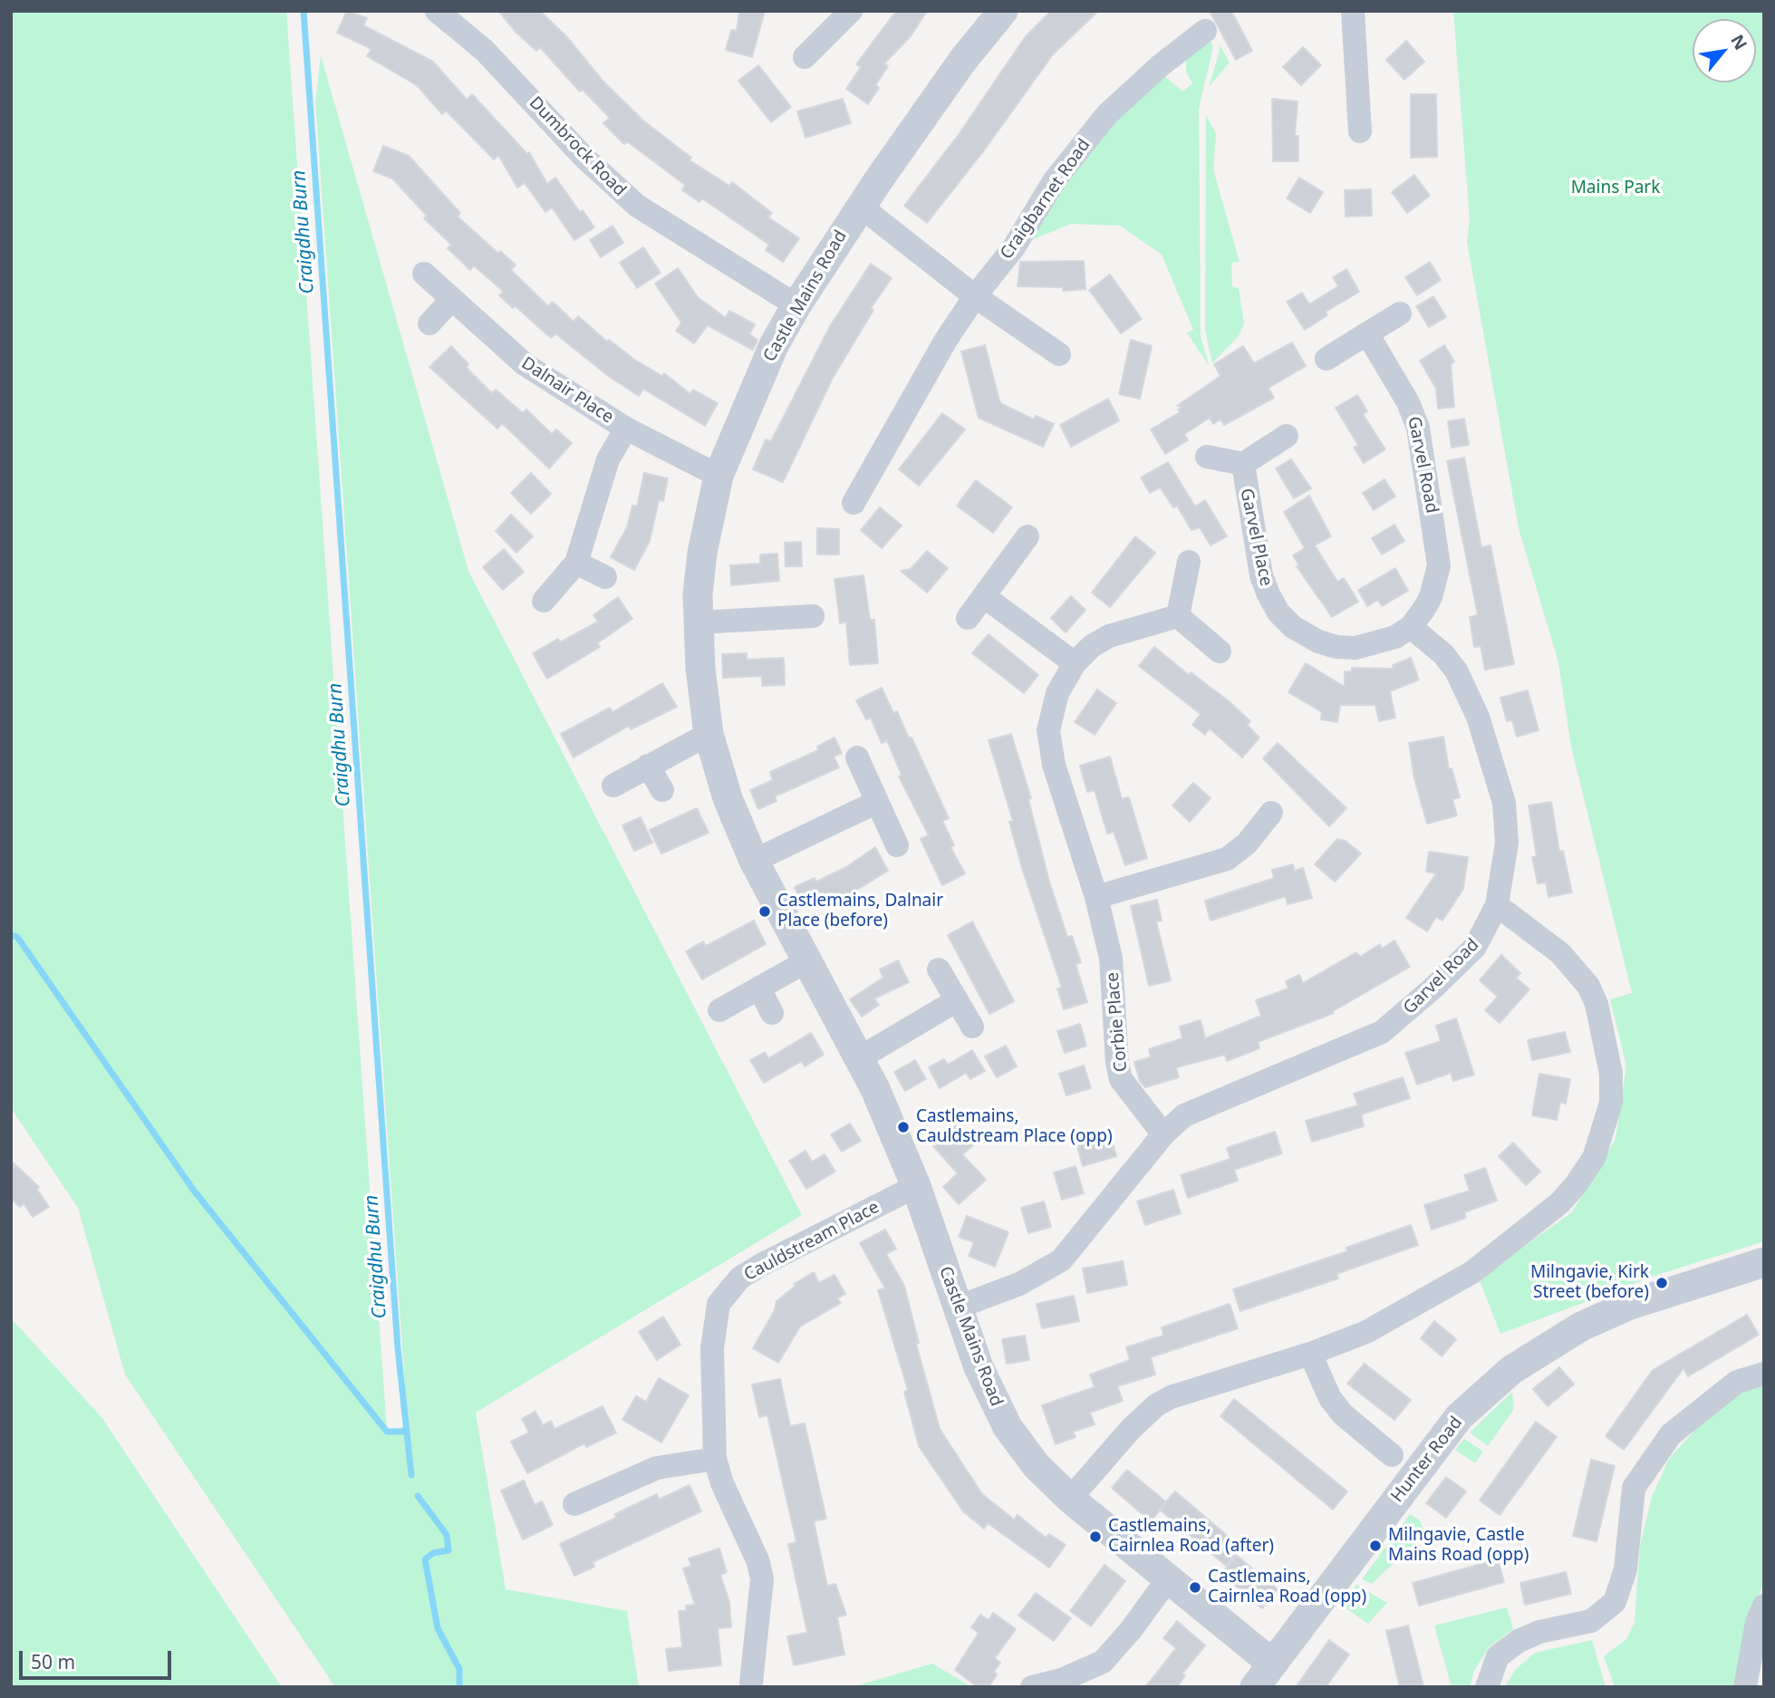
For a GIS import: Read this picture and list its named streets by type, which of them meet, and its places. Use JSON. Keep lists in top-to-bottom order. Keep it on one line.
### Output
{"streets":{"street":["Dumbrock Road","Craigbarnet Road","Castle Mains Road","Dalnair Place","Garvel Road","Garvel Place","Corbie Place","Cauldstream Place","Hunter Road"]},"crossings":[["Dumbrock Road","Castle Mains Road"],["Castle Mains Road","Dalnair Place"],["Castle Mains Road","Garvel Road"],["Castle Mains Road","Cauldstream Place"],["Castle Mains Road","Hunter Road"],["Garvel Road","Garvel Place"],["Garvel Road","Corbie Place"]],"water":["Craigdhu Burn"],"parks":["Mains Park"],"places":["Castlemains, Dalnair Place (before)","Castlemains, Cauldstream Place (opp)","Milngavie, Kirk Street (before)","Castlemains, Cairnlea Road (after)","Milngavie, Castle Mains Road (opp)","Castlemains, Cairnlea Road (opp)"],"scale_bar":"50 m","north":"top right"}
